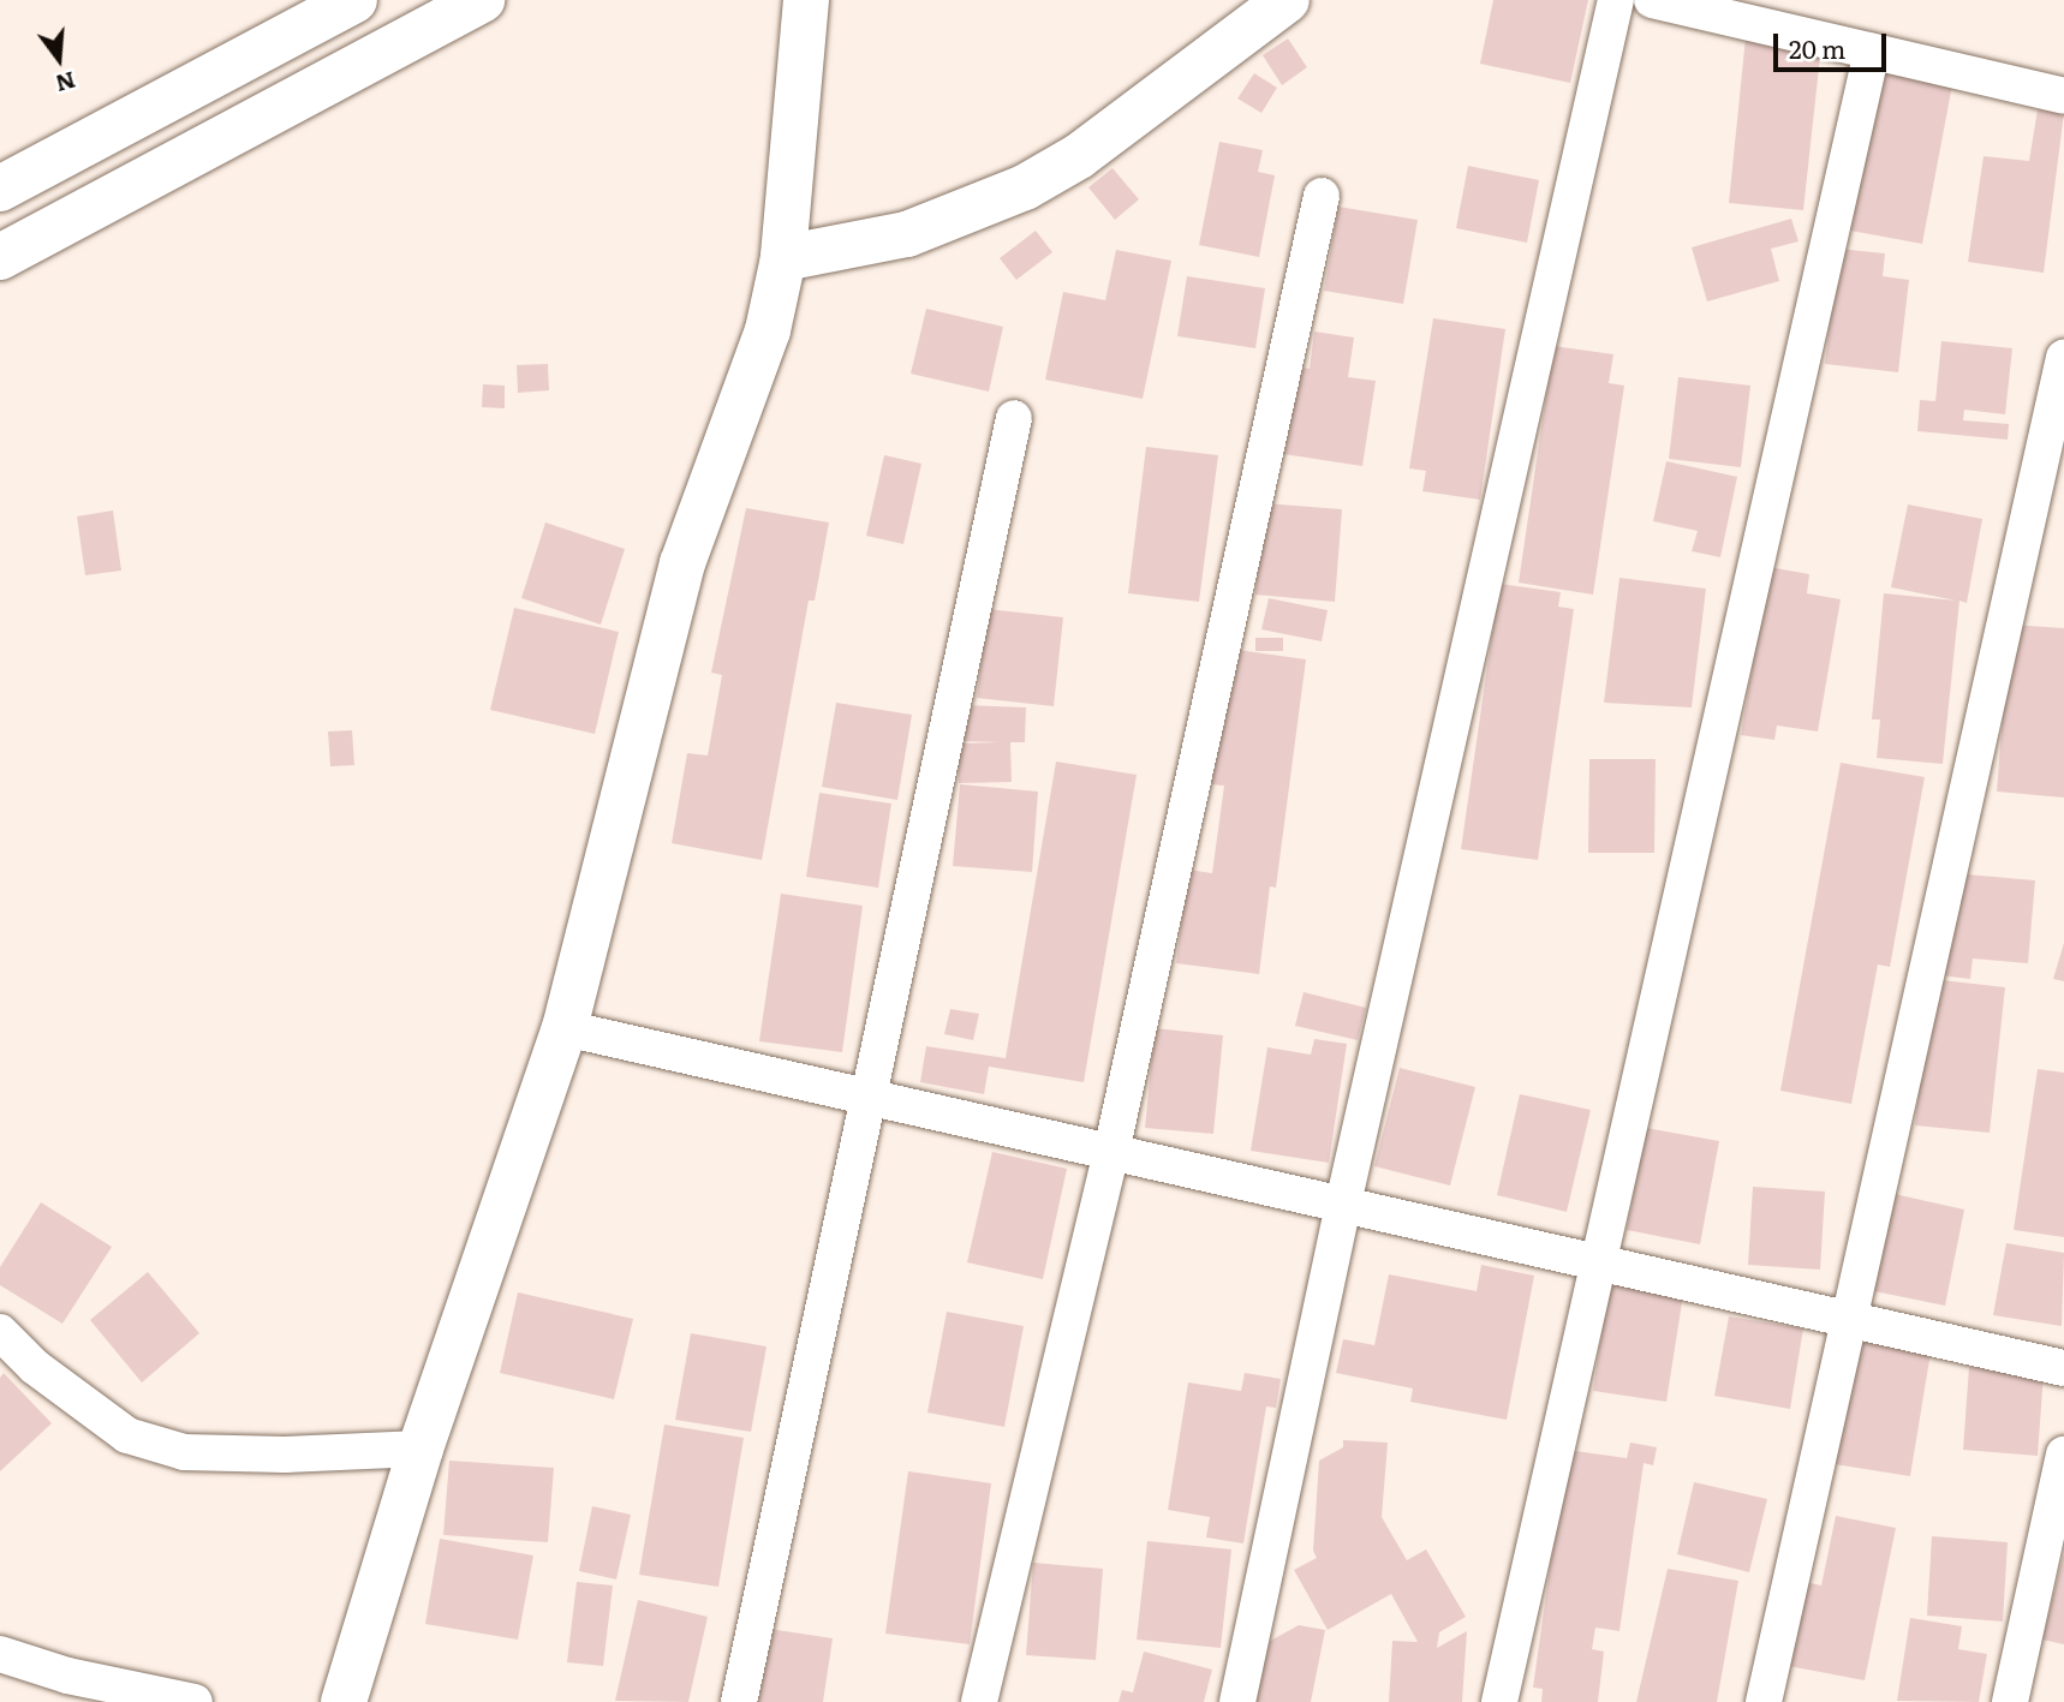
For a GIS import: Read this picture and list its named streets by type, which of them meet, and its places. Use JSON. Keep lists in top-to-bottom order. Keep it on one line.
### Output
{"scale_bar":"20 m","north":"bottom"}
